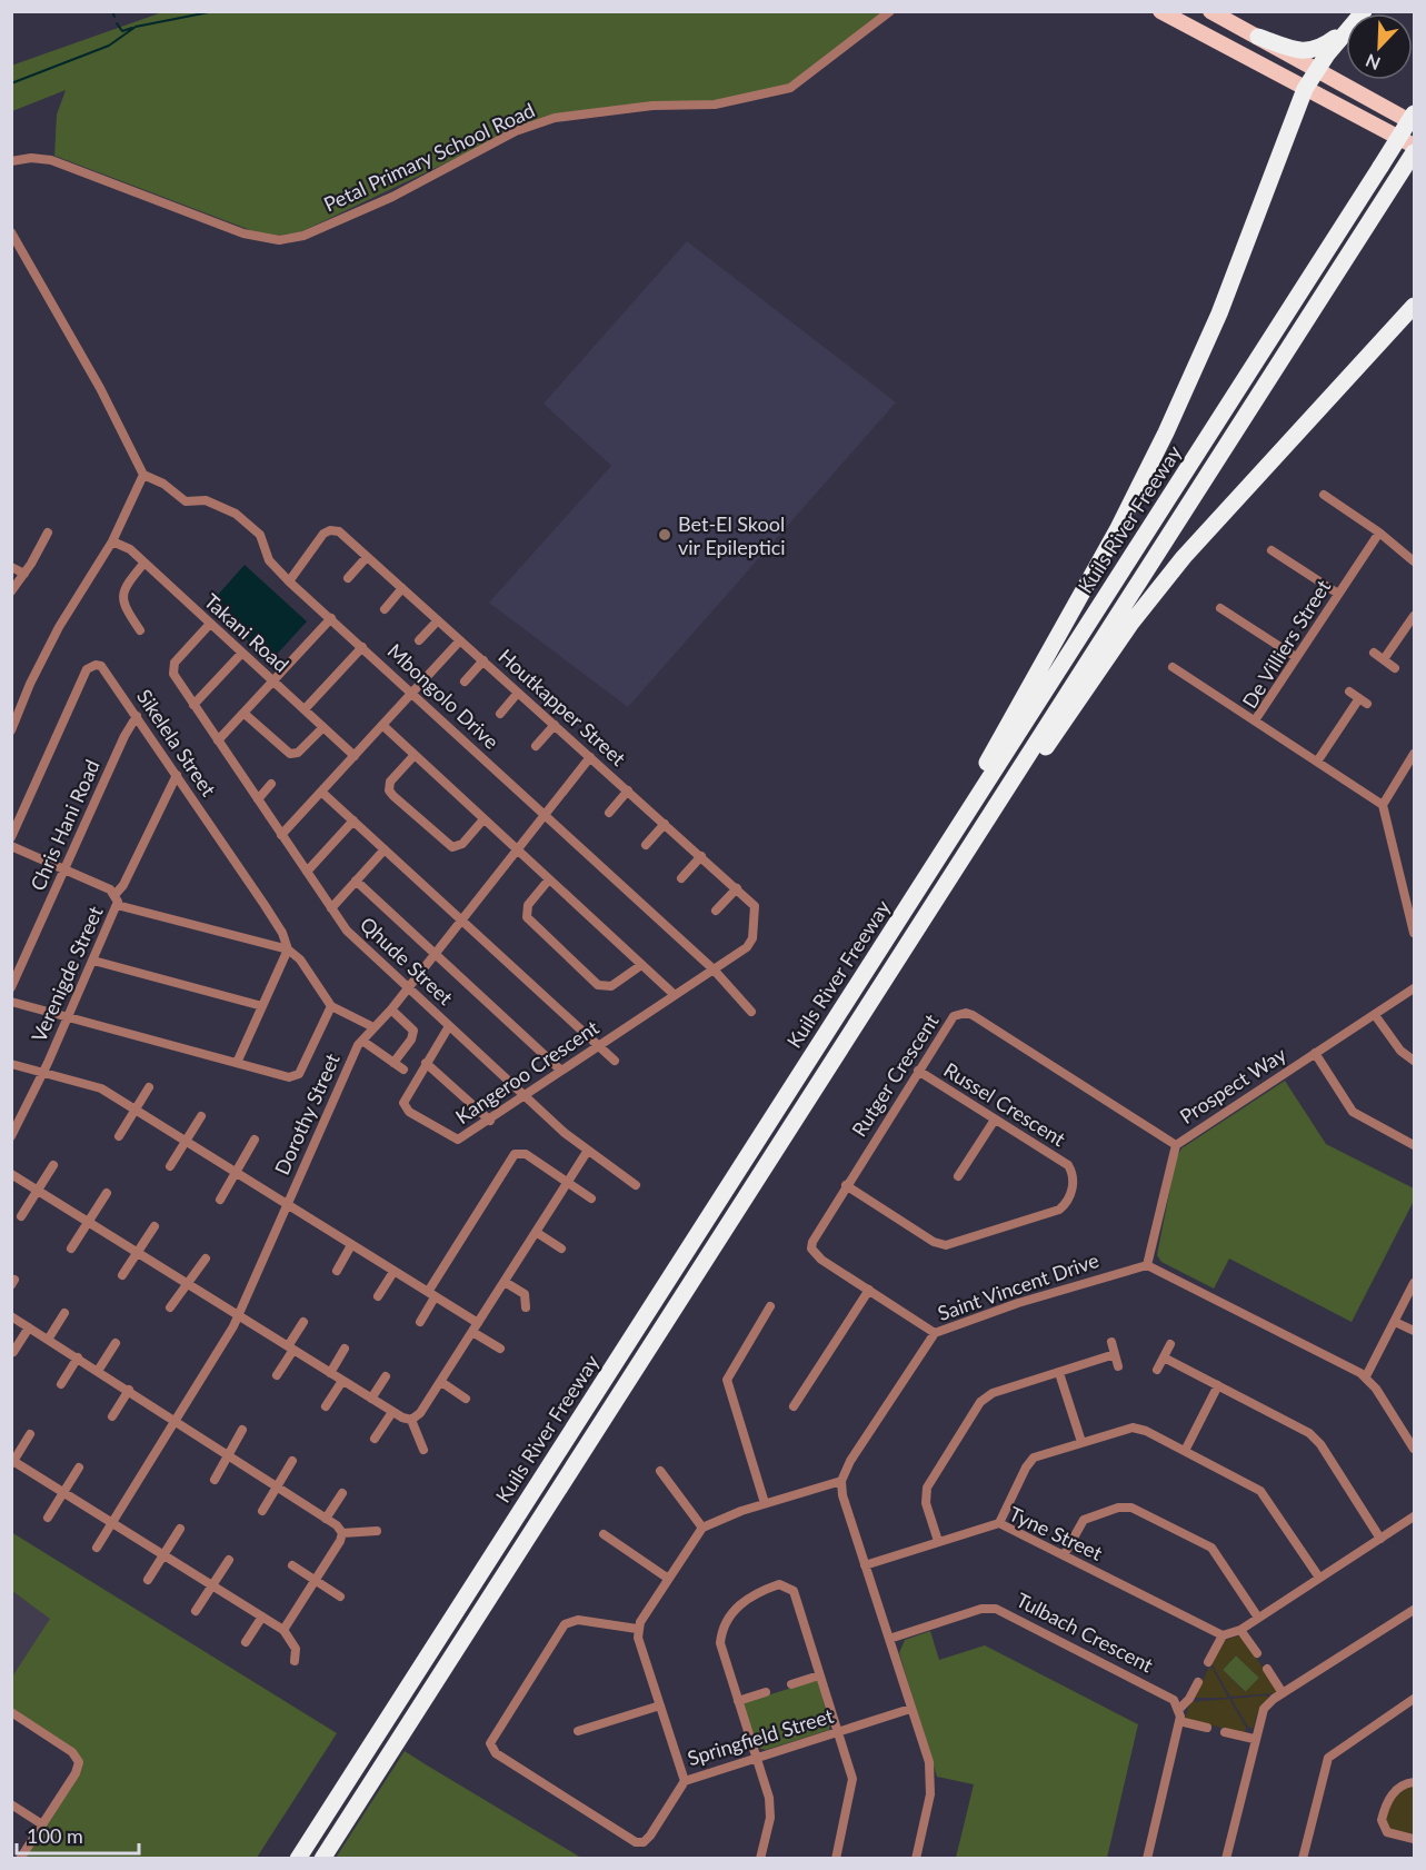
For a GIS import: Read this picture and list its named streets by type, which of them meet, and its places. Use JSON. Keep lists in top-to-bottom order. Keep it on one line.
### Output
{"streets":{"highway":["Kuils River Freeway"],"street":["Petal Primary School Road","Takani Road","De Villiers Street","Mbongolo Drive","Houtkapper Street","Sikelela Street","Chris Hani Road","Qhude Street","Verenigde Street","Kangeroo Crescent","Rutger Crescent","Prospect Way","Russel Crescent","Dorothy Street","Saint Vincent Drive","Tyne Street","Tulbach Crescent","Springfield Street"]},"crossings":[["Takani Road","Qhude Street"],["Mbongolo Drive","Houtkapper Street"],["Mbongolo Drive","Kangeroo Crescent"],["Mbongolo Drive","Dorothy Street"],["Houtkapper Street","Kangeroo Crescent"],["Houtkapper Street","Dorothy Street"],["Sikelela Street","Chris Hani Road"],["Sikelela Street","Dorothy Street"],["Chris Hani Road","Verenigde Street"],["Qhude Street","Kangeroo Crescent"],["Qhude Street","Dorothy Street"],["Rutger Crescent","Prospect Way"],["Rutger Crescent","Russel Crescent"],["Rutger Crescent","Saint Vincent Drive"],["Prospect Way","Saint Vincent Drive"]],"places":["Bet-El Skool vir Epileptici"],"scale_bar":"100 m","north":"bottom left"}
